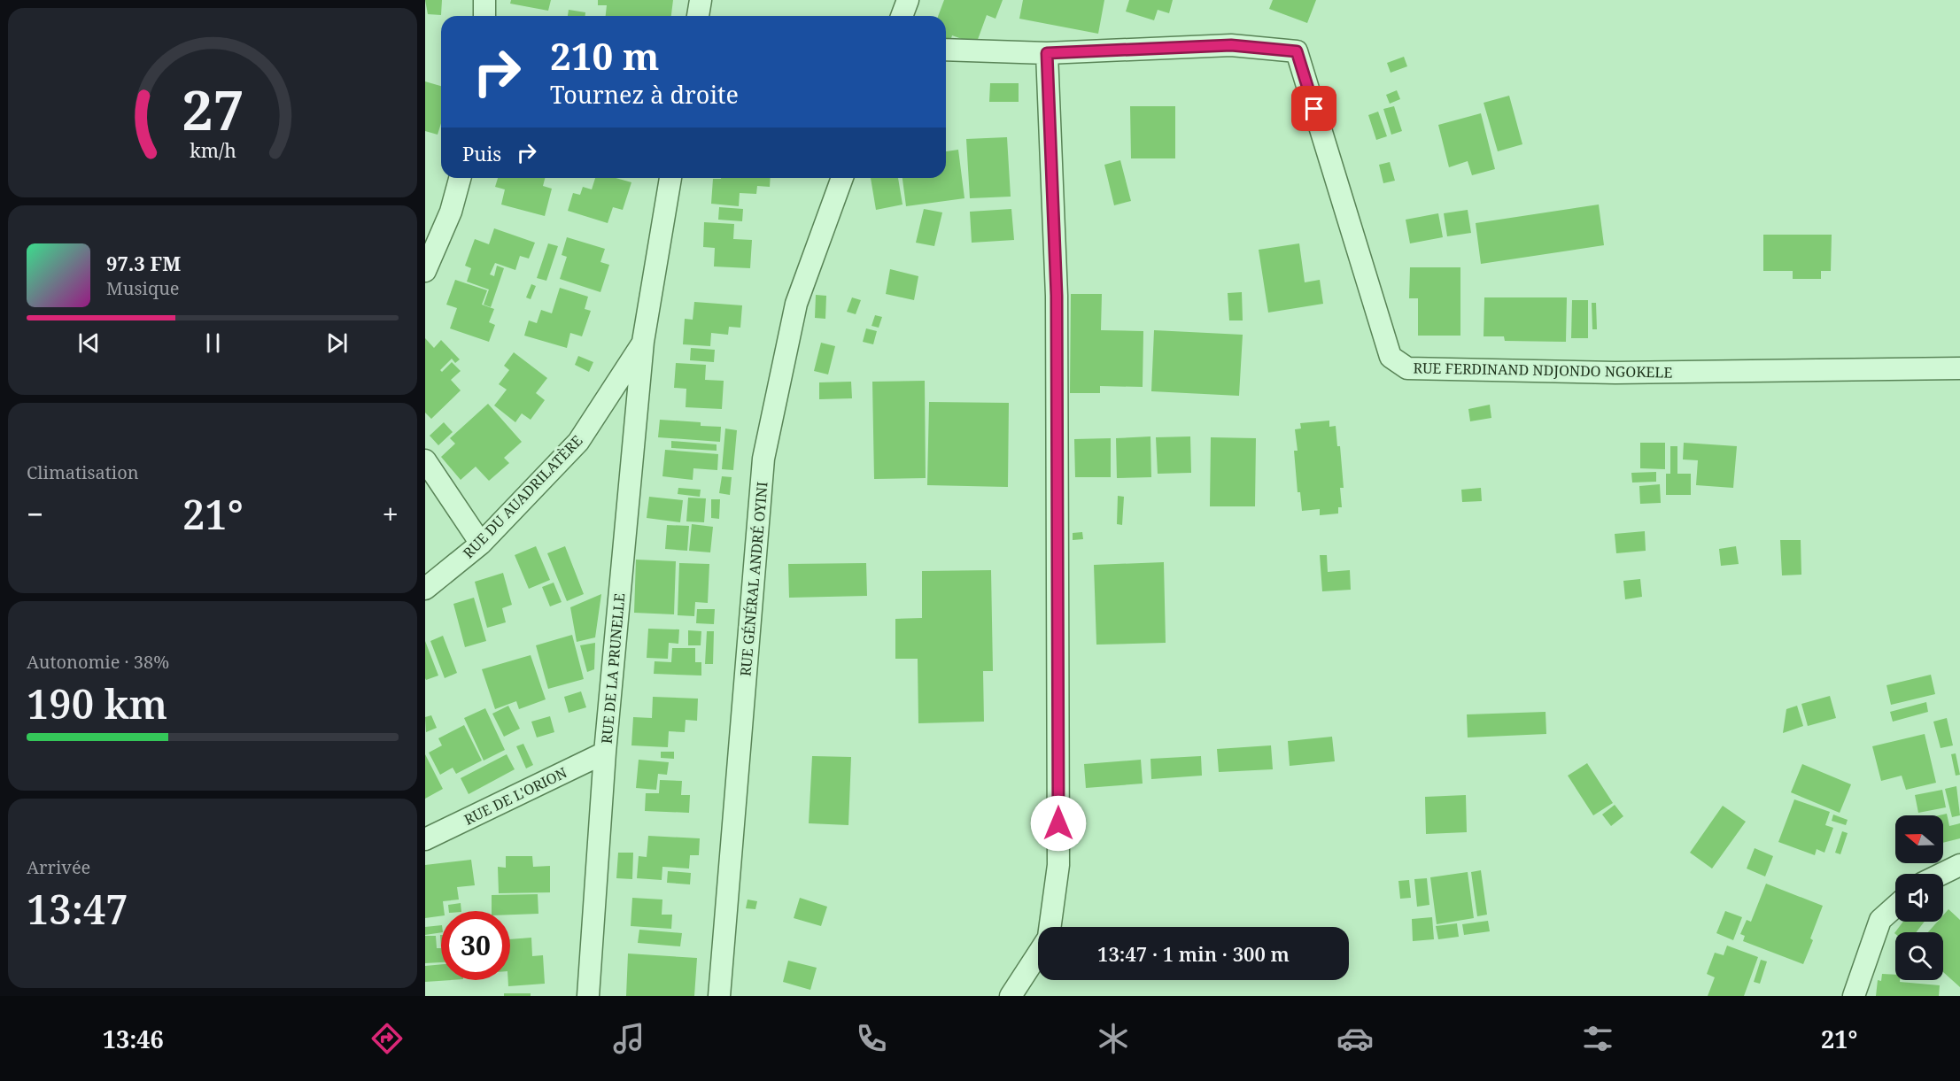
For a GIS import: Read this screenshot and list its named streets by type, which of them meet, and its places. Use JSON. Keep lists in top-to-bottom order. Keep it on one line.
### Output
{"streets":{"street":["RUE FERDINAND NDJONDO NGOKELE","RUE DU AUADRILATÈRE","RUE GÉNÉRAL ANDRÉ OYINI","RUE DE LA PRUNELLE","RUE DE L'ORION"]},"crossings":[["RUE DU AUADRILATÈRE","RUE DE LA PRUNELLE"],["RUE DE LA PRUNELLE","RUE DE L'ORION"]],"north":"left","page":{"turn":["210 m","Tournez à droite"],"then":"Puis","song":["97.3 FM","Musique"],"tile":["Climatisation",["Autonomie · 38%","190 km"],["Arrivée","13:47"]],"heat":["−","21°","+"],"limit":"30","trip":"13:47 · 1 min · 300 m","tabs":["13:46","21°"],"gauge":["27","km/h"]}}
